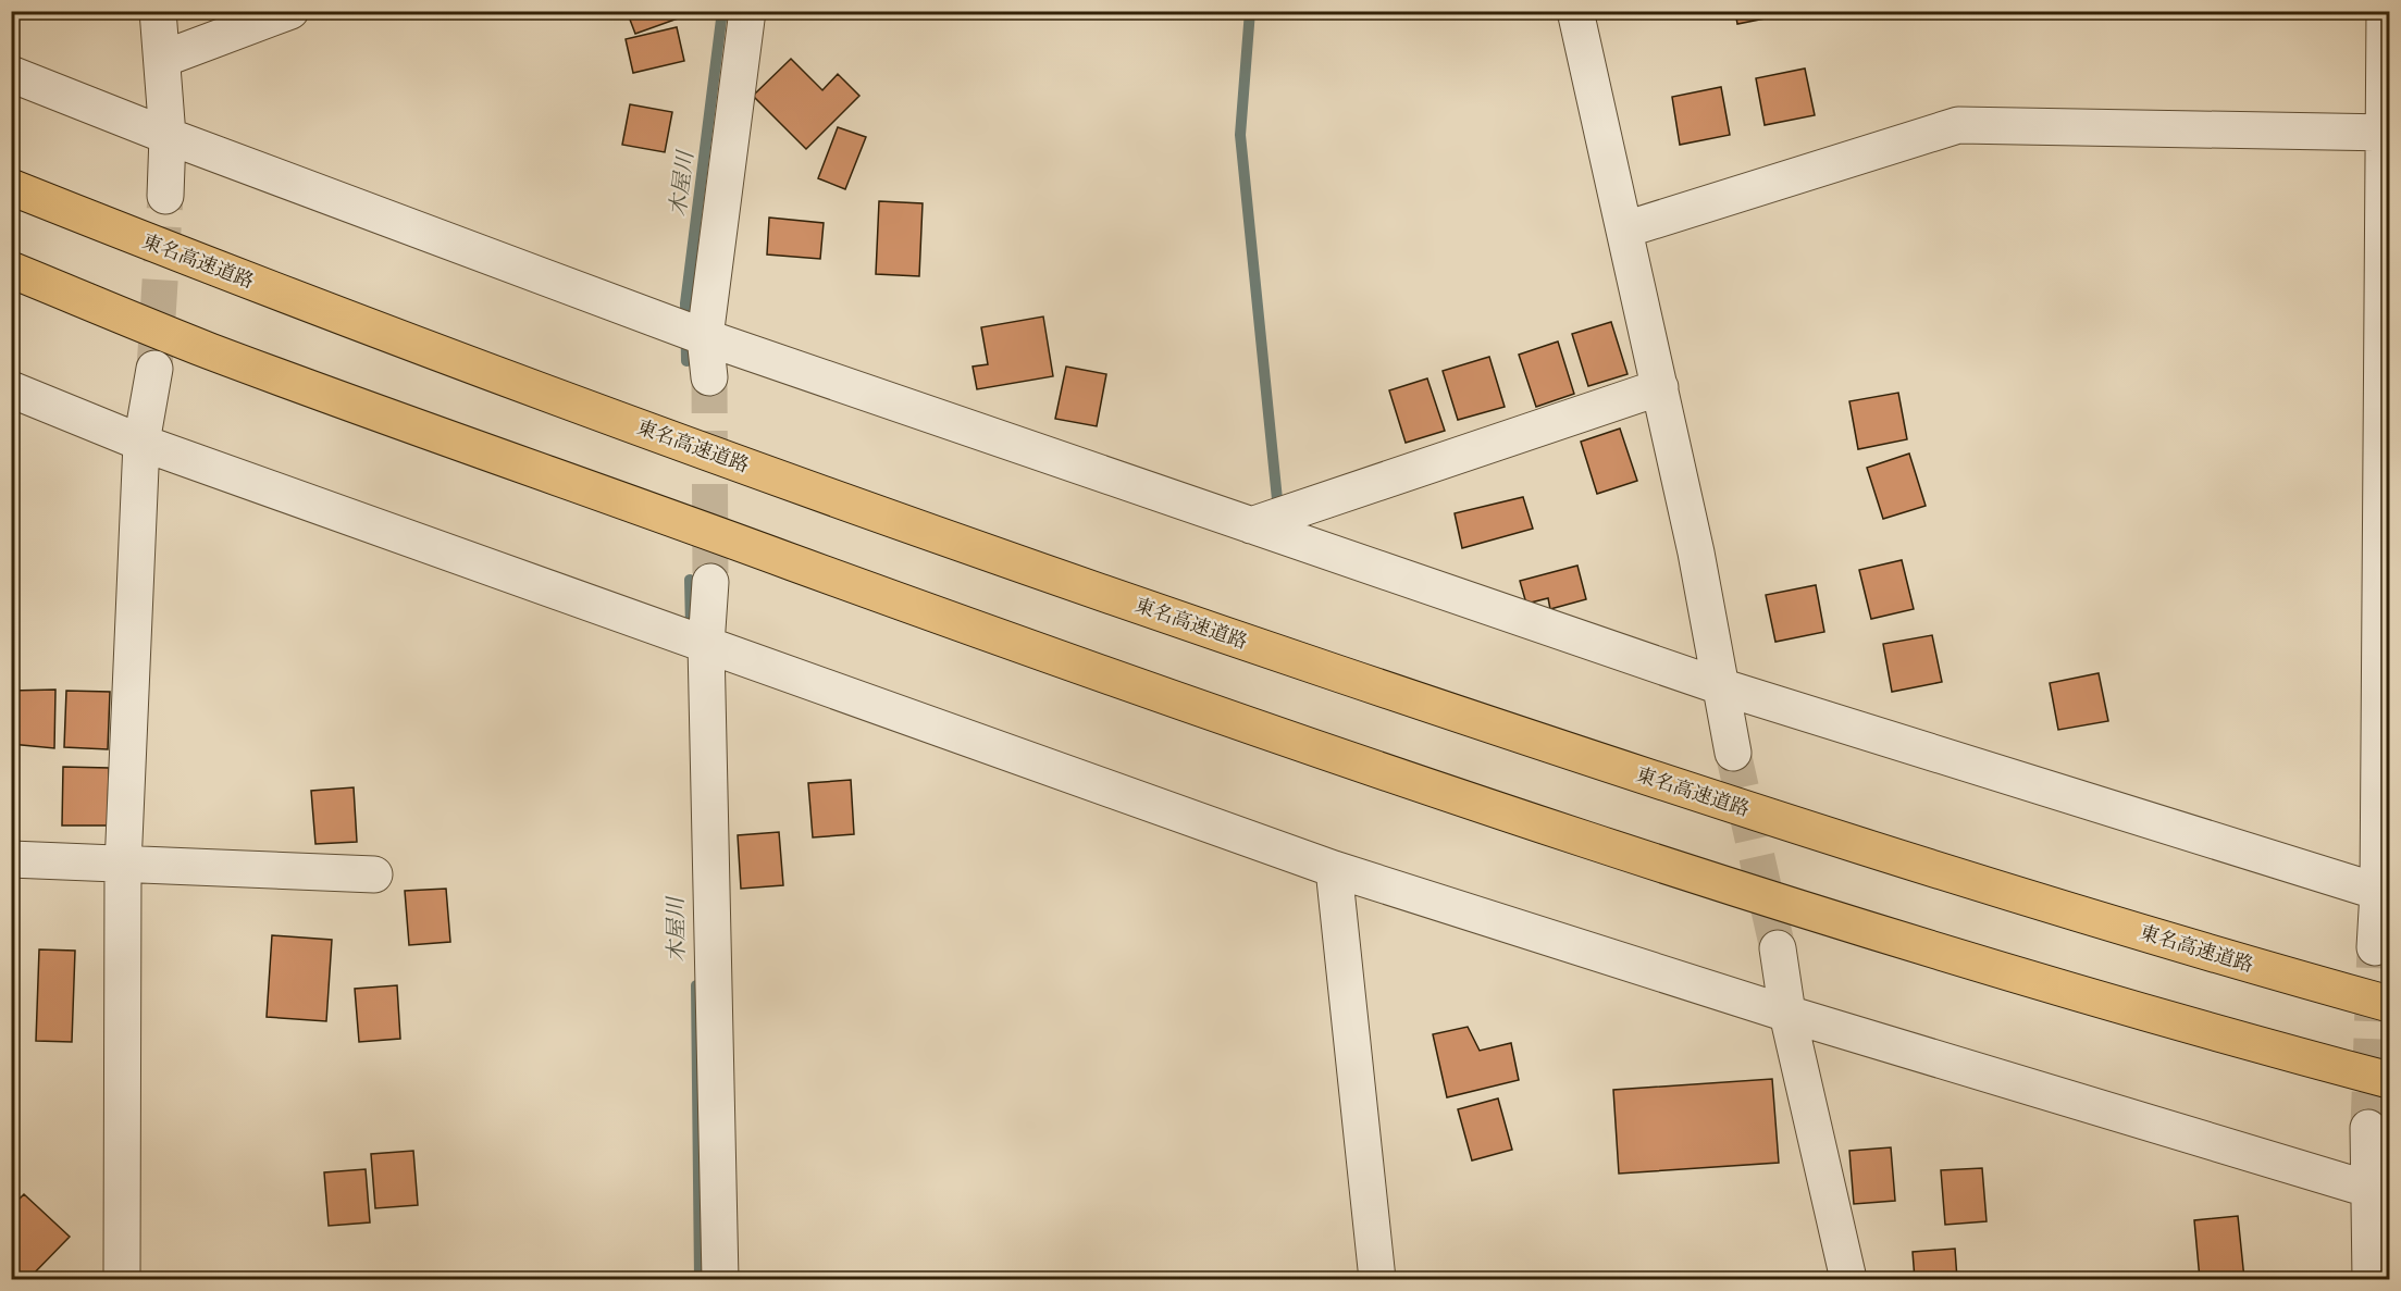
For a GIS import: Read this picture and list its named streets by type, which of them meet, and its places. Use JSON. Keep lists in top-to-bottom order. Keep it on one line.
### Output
{"streets":{"highway":["東名高速道路"]},"water":["木屋川"]}
